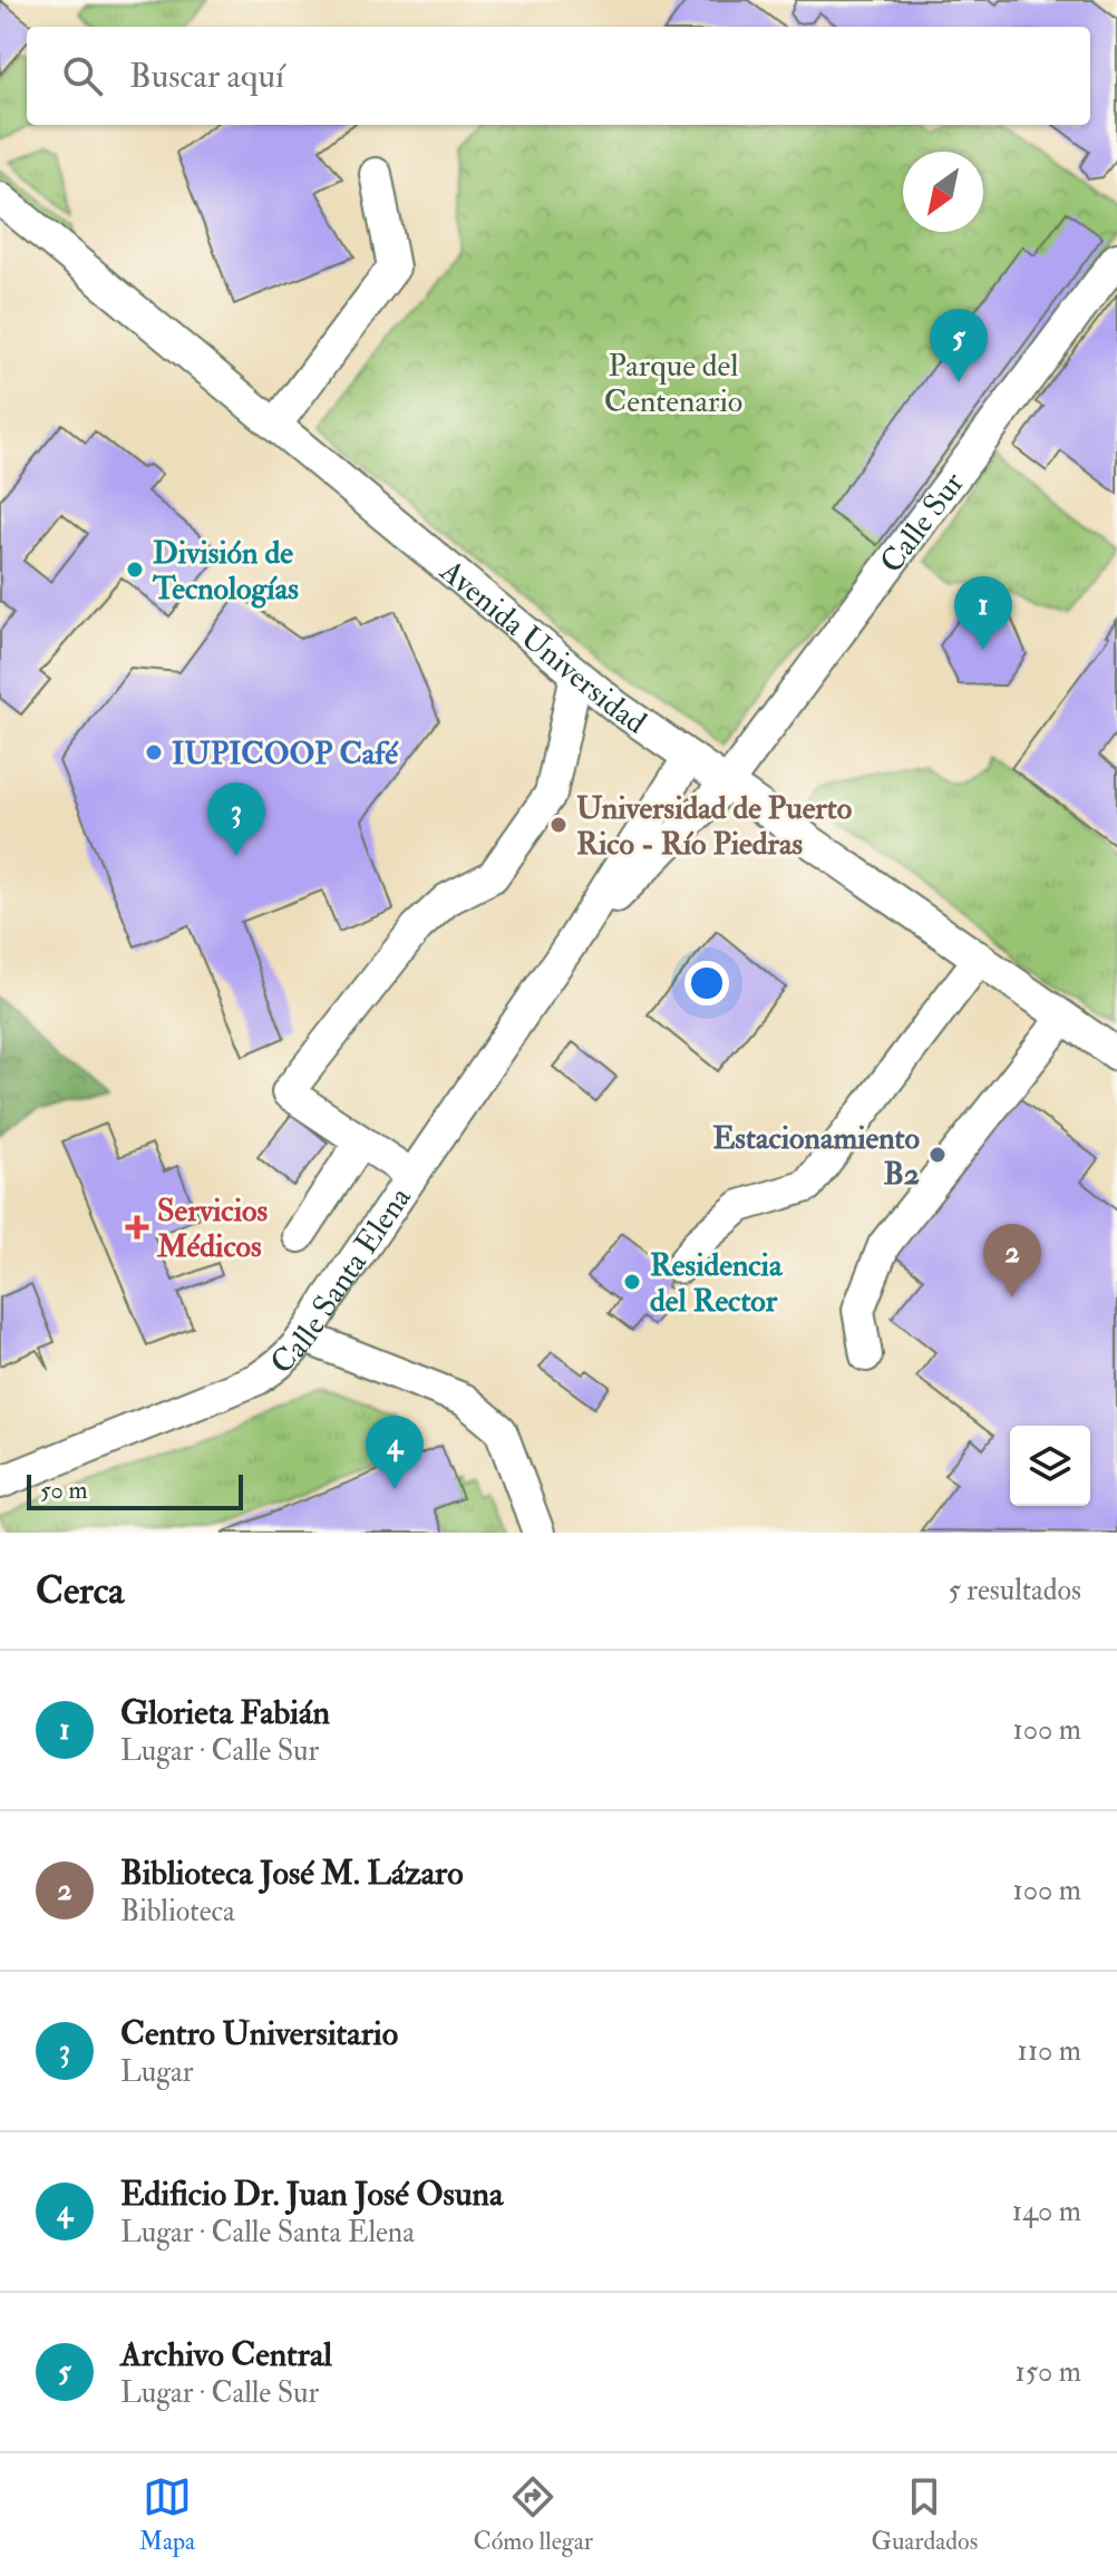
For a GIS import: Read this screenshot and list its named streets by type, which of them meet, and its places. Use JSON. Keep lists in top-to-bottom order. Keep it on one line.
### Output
{"streets":{"street":["Calle Sur","Avenida Universidad","Calle Santa Elena"]},"crossings":[["Calle Sur","Avenida Universidad"],["Calle Sur","Calle Santa Elena"],["Avenida Universidad","Calle Santa Elena"]],"parks":["Parque del Centenario"],"places":{"other":["División de Tecnologías","IUPICOOP Café","Universidad de Puerto Rico - Río Piedras","Estacionamiento B2","Residencia del Rector"],"health":["Servicios Médicos"]},"scale_bar":"50 m","north":"bottom left","page":{"search":"Buscar aquí","pins":["5","1","3","2","4"],"scale":"50 m","heading":["Cerca","5 resultados"],"list":[{"mark":"1","name":"Glorieta Fabián","note":"Lugar · Calle Sur","value":"100 m"},{"mark":"2","name":"Biblioteca José M. Lázaro","note":"Biblioteca","value":"100 m"},{"mark":"3","name":"Centro Universitario","note":"Lugar","value":"110 m"},{"mark":"4","name":"Edificio Dr. Juan José Osuna","note":"Lugar · Calle Santa Elena","value":"140 m"},{"mark":"5","name":"Archivo Central","note":"Lugar · Calle Sur","value":"150 m"}],"nav":["Mapa","Cómo llegar","Guardados"]}}
